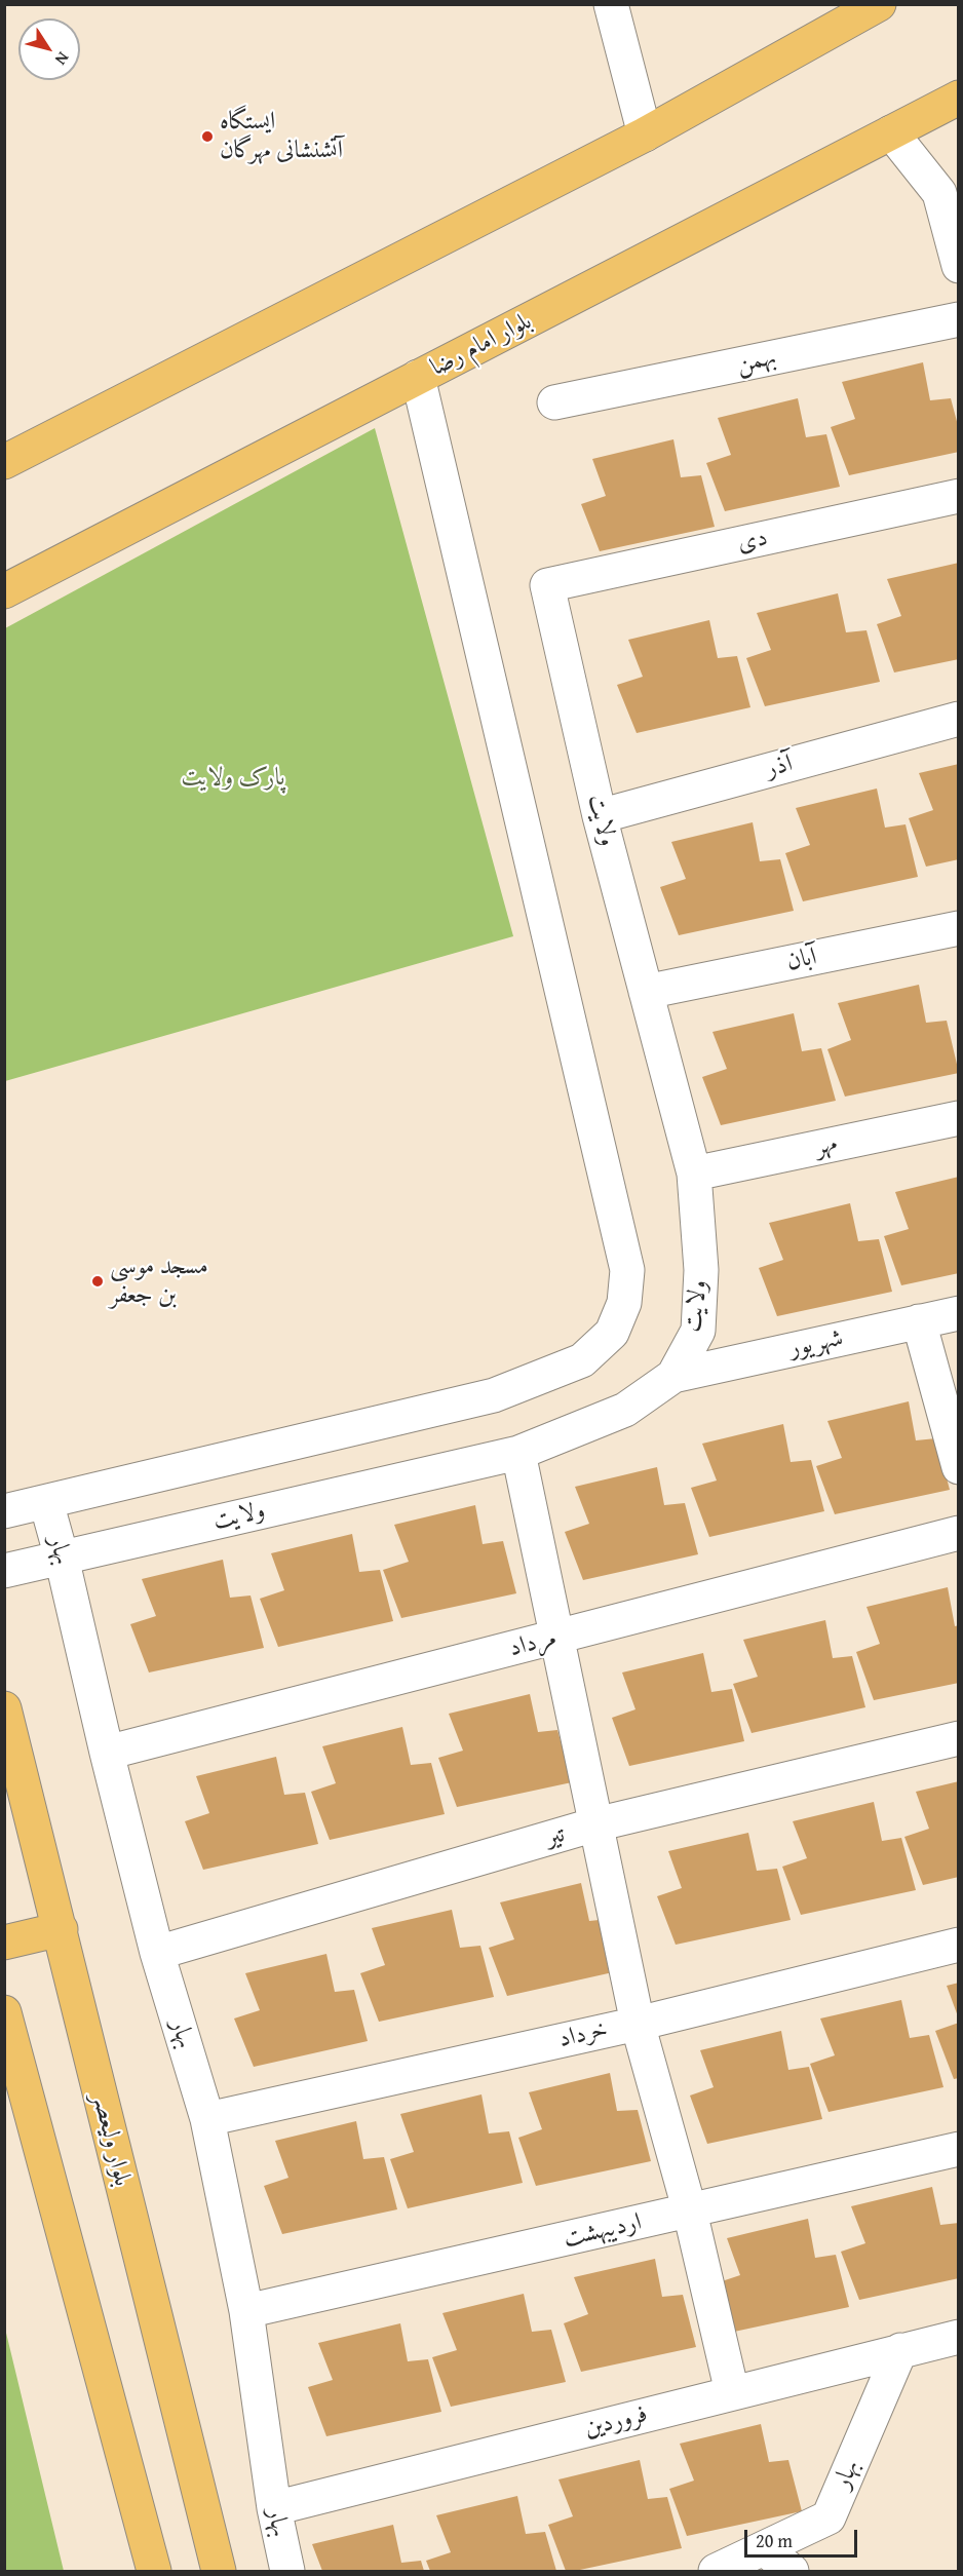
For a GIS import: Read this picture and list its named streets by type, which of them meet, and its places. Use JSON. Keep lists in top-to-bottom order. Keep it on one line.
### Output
{"streets":{"main road":["بلوار امام رضا","بلوار ولیعصر"],"street":["بهمن","دی","آذر","ولایت","آبان","مهر","شهریور","بهار","مرداد","تیر","خرداد","اردیبهشت","فروردین"]},"crossings":[["دی","ولایت"],["آذر","ولایت"],["ولایت","آبان"],["ولایت","مهر"],["ولایت","شهریور"],["ولایت","بهار"],["بهار","مرداد"],["بهار","تیر"],["بهار","خرداد"],["بهار","اردیبهشت"],["بهار","فروردین"]],"parks":["پارک ولایت"],"places":["ایستگاه آتشنشانی مهرگان","مسجد موسی بن جعفر"],"scale_bar":"20 m","north":"bottom right"}
